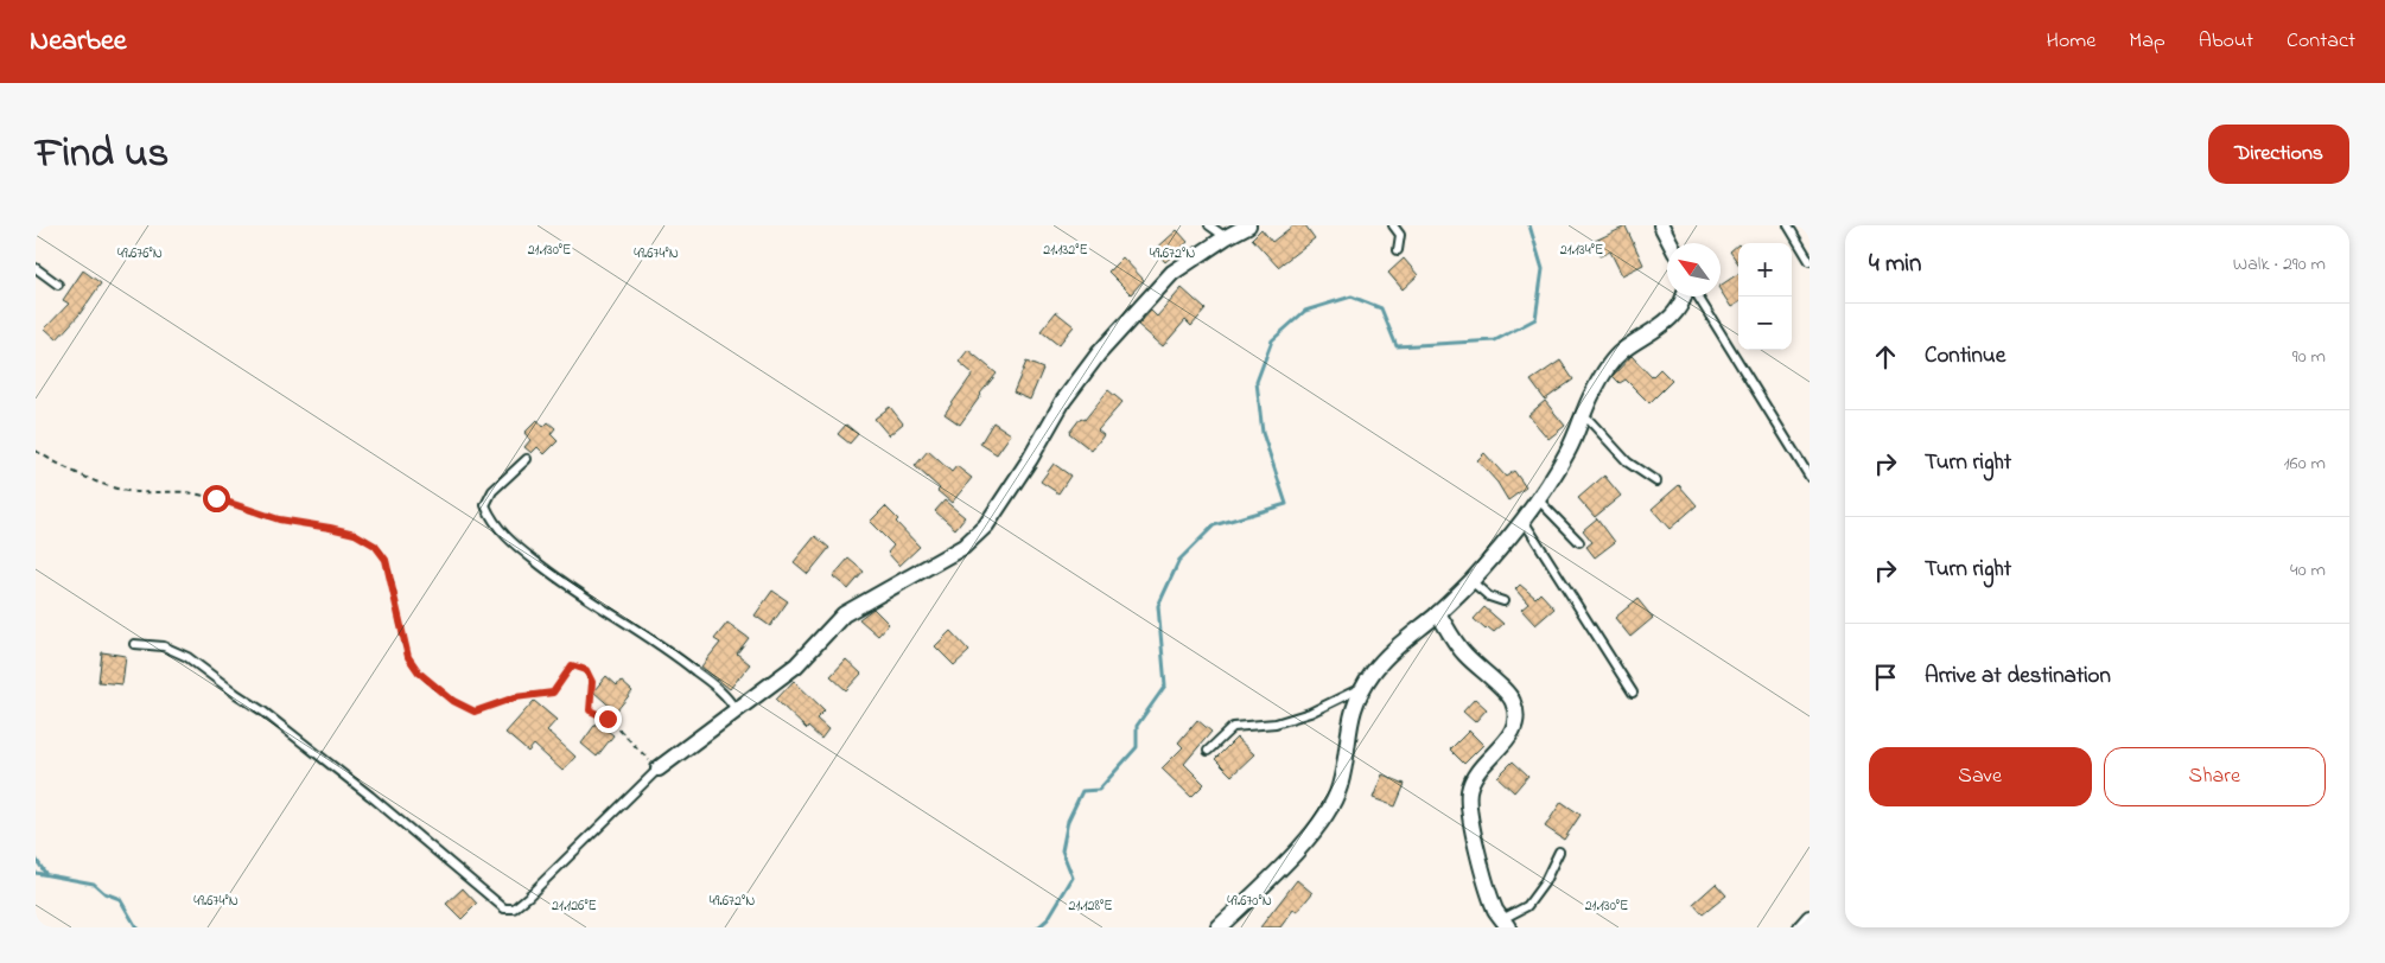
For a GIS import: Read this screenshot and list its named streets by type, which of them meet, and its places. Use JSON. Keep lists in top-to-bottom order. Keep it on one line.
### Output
{"north":"top left","page":{"header":"Nearbee","nav":["Home","Map","About","Contact"],"title":"Find us","buttons":["Directions",["Save","Share"]],"heading":["4 min","Walk · 290 m"],"map_buttons":["+","−"],"list":[["Continue","90 m"],["Turn right","160 m"],["Turn right","40 m"],"Arrive at destination"]},"coordinates":["21.130°E","21.132°E","21.134°E","49.676°N","49.674°N","49.672°N","49.670°N","21.126°E","21.128°E"]}
